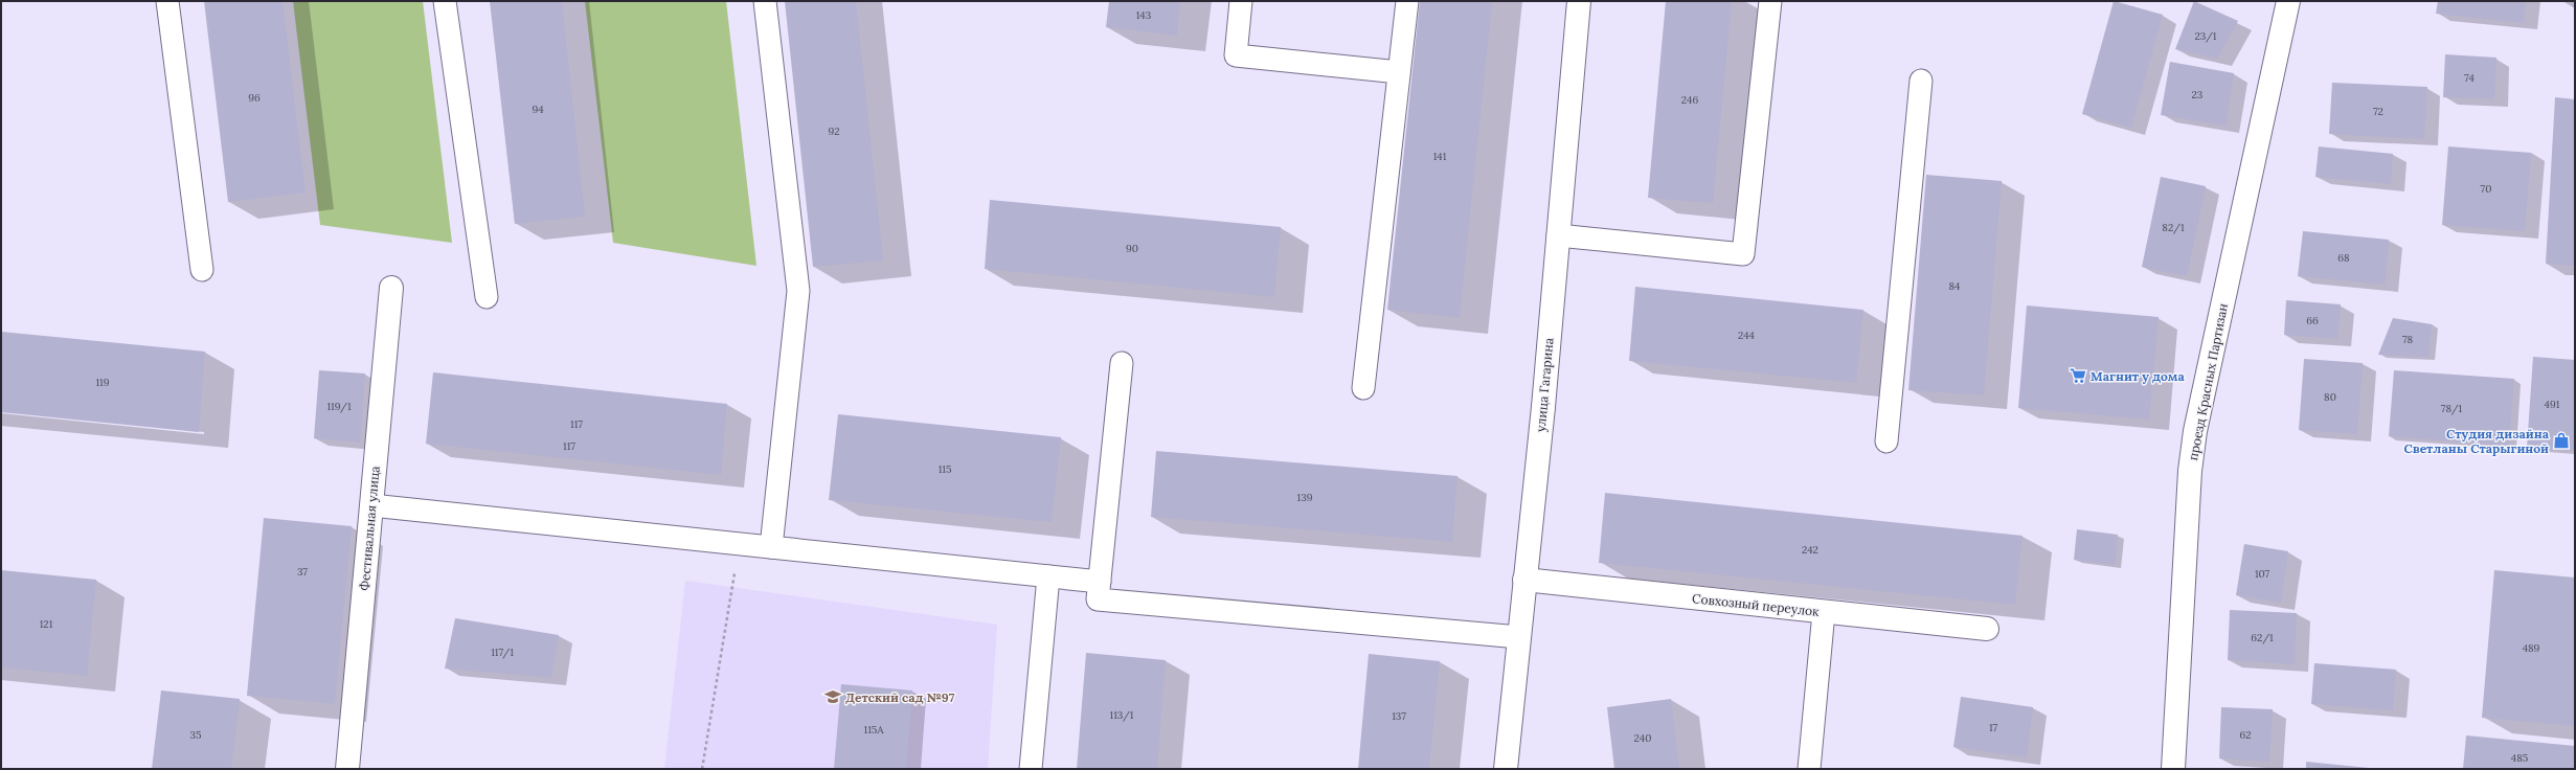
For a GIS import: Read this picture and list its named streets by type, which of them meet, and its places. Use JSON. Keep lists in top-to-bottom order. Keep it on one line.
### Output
{"streets":{"street":["проезд Красных Партизан","улица Гагарина","Фестивальная улица","Совхозный переулок"]},"crossings":[["улица Гагарина","Совхозный переулок"]],"places":{"supermarket":["Магнит у дома"],"shop":["Студия дизайна Светланы Старыгиной"],"school or university":["Детский сад №97"]},"house_numbers":["143","23/1","74","23","96","246","94","72","92","141","70","82/1","90","68","84","66","244","78","119","80","491","119/1","78/1","117","117","115","139","242","37","107","121","62/1","489","117/1","113/1","137","17","115А","35","62","240","485"]}
